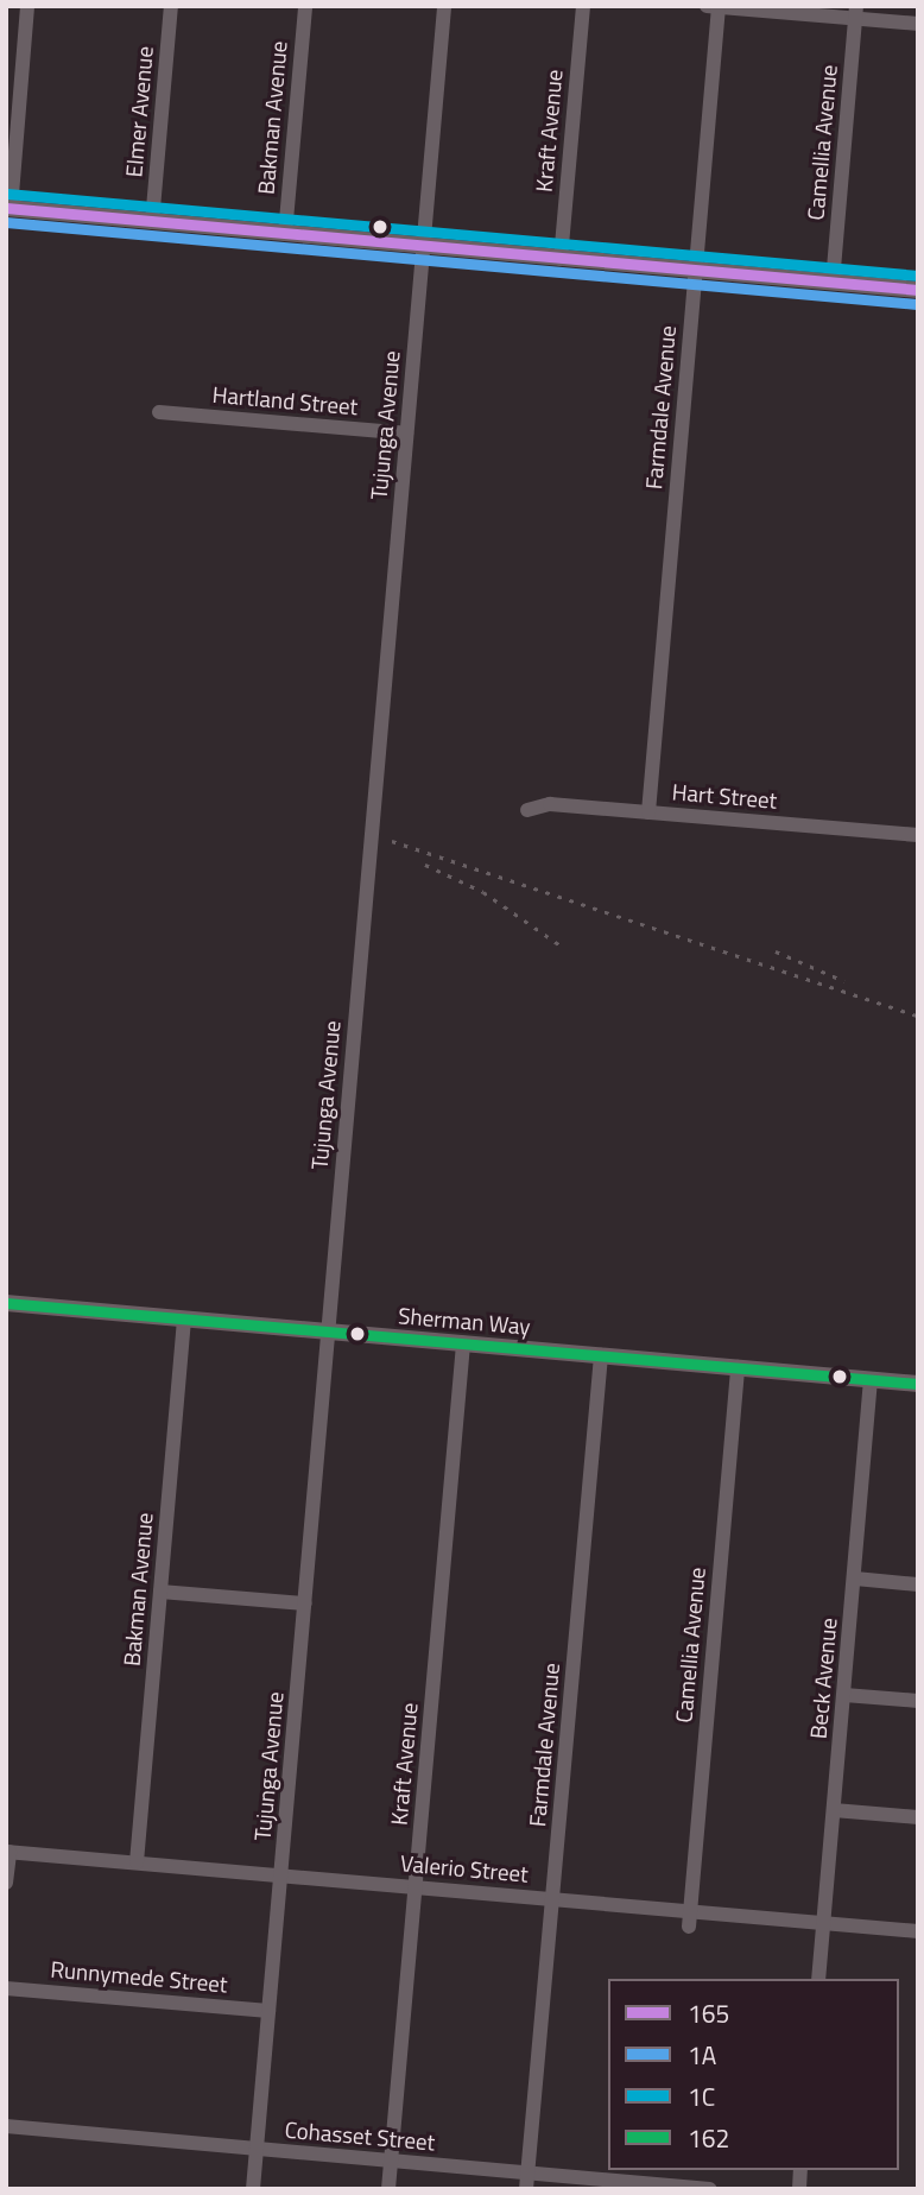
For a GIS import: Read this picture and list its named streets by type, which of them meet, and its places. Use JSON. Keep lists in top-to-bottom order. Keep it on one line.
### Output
{"streets":{"main road":["Sherman Way"],"street":["Elmer Avenue","Bakman Avenue","Kraft Avenue","Camellia Avenue","Hartland Street","Farmdale Avenue","Tujunga Avenue","Hart Street","Beck Avenue","Valerio Street","Runnymede Street","Cohasset Street"]},"crossings":[["Bakman Avenue","Sherman Way"],["Bakman Avenue","Valerio Street"],["Kraft Avenue","Sherman Way"],["Kraft Avenue","Valerio Street"],["Kraft Avenue","Cohasset Street"],["Camellia Avenue","Sherman Way"],["Camellia Avenue","Valerio Street"],["Hartland Street","Tujunga Avenue"],["Farmdale Avenue","Hart Street"],["Farmdale Avenue","Sherman Way"],["Farmdale Avenue","Valerio Street"],["Farmdale Avenue","Cohasset Street"],["Tujunga Avenue","Sherman Way"],["Tujunga Avenue","Valerio Street"],["Tujunga Avenue","Runnymede Street"],["Tujunga Avenue","Cohasset Street"],["Sherman Way","Beck Avenue"],["Beck Avenue","Valerio Street"]],"lines":["transit line 1C","transit line 165","transit line 1A","transit line 162"],"legend":["165","1A","1C","162"]}
